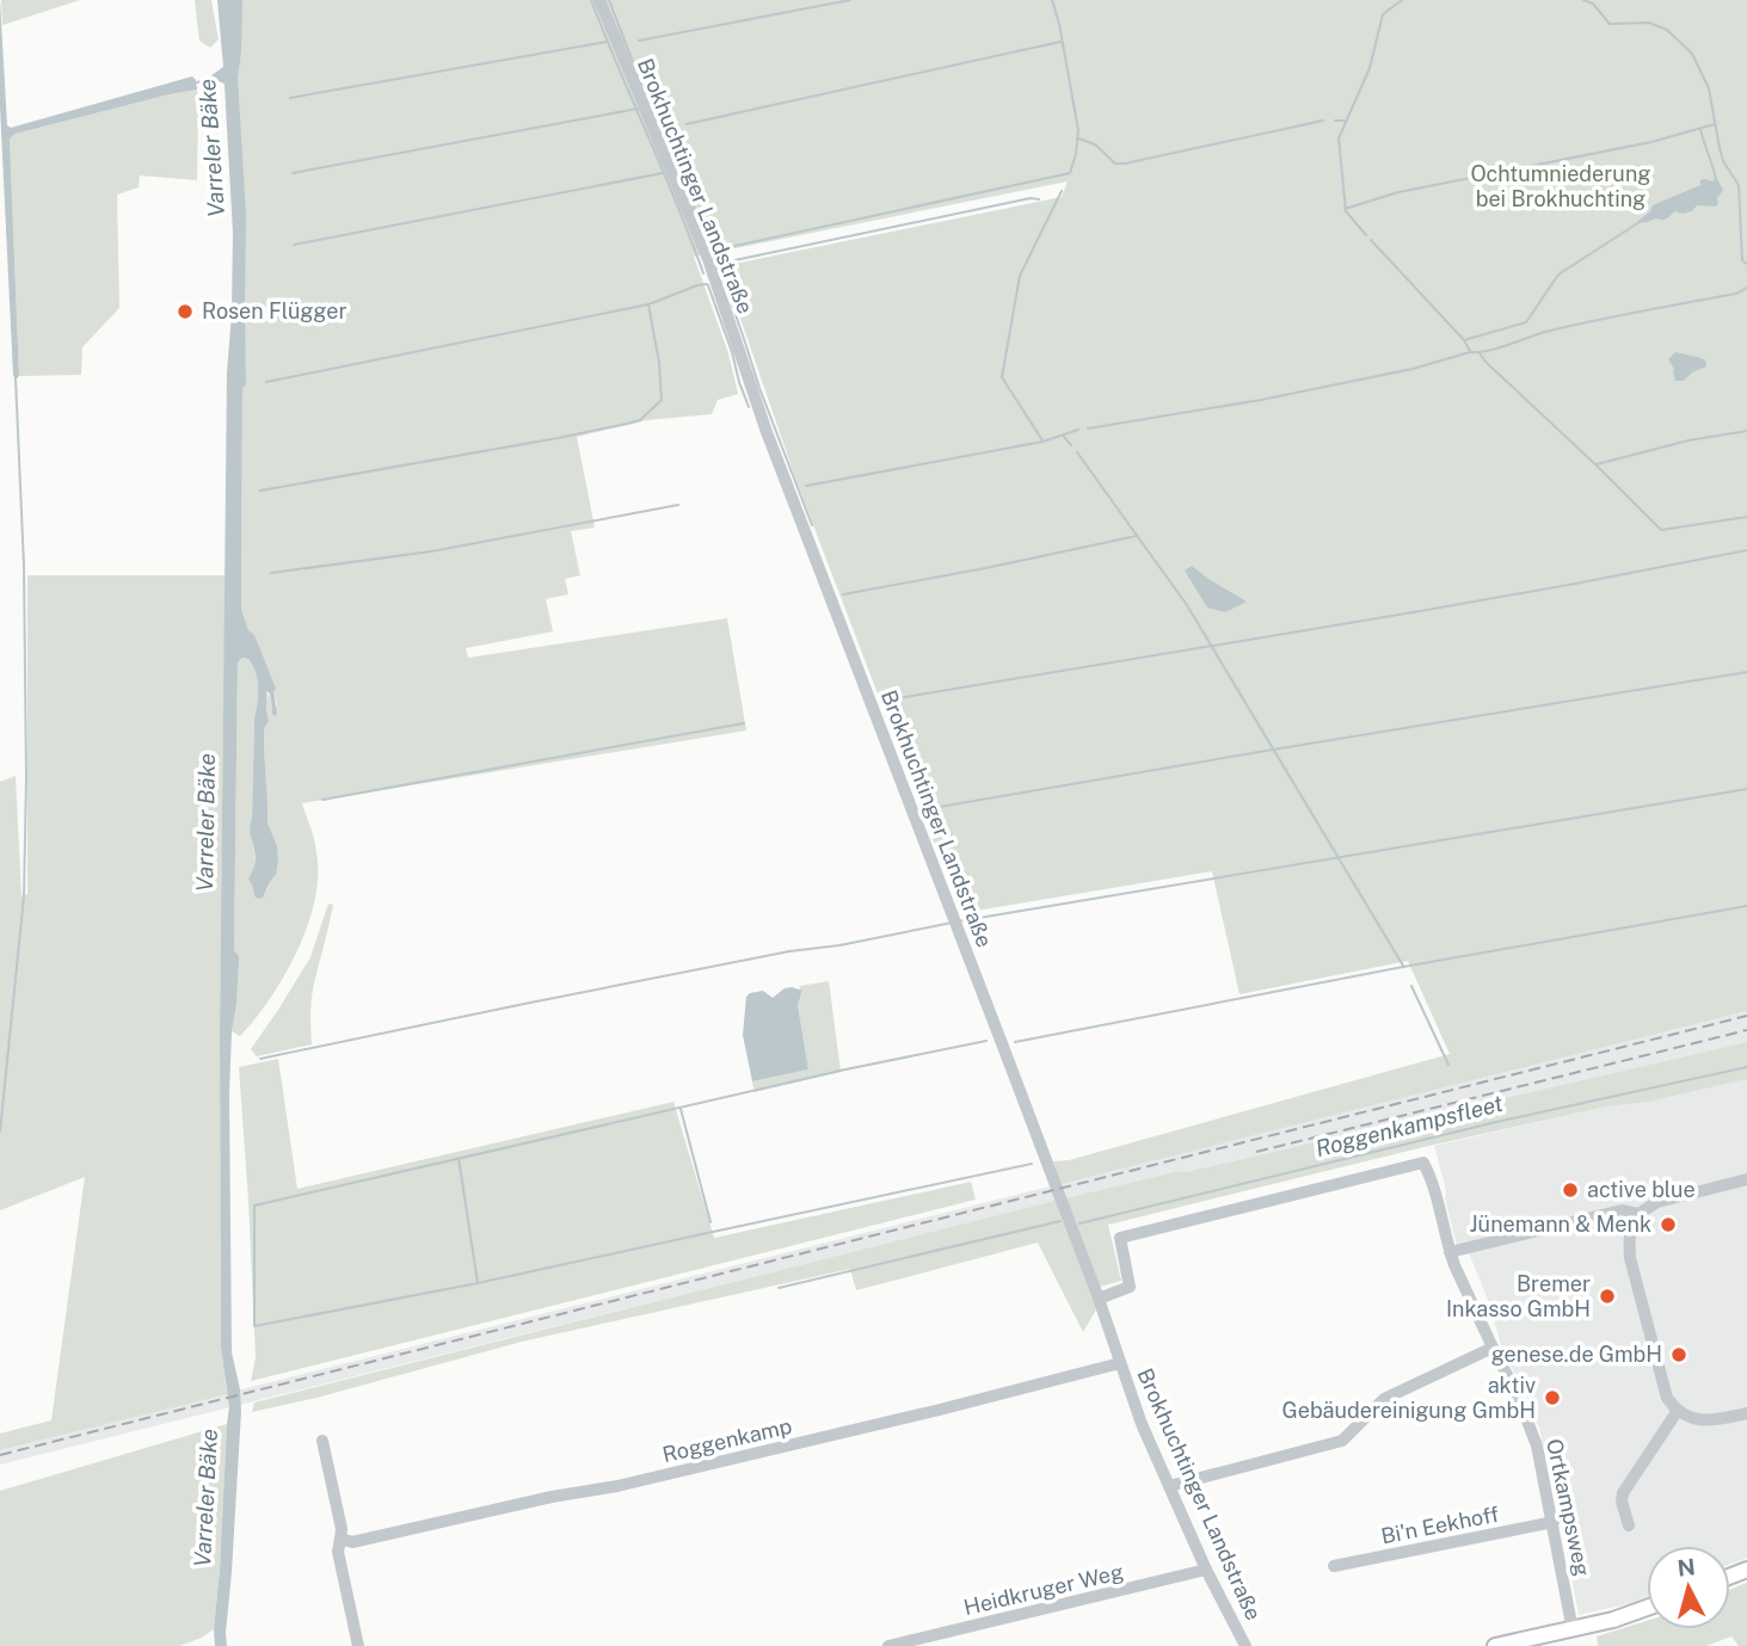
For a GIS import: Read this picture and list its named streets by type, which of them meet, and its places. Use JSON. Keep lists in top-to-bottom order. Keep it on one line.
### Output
{"streets":{"street":["Brokhuchtinger Landstraße","Roggenkamp","Ortkampsweg","Bi'n Eekhoff","Heidkruger Weg"]},"crossings":[["Brokhuchtinger Landstraße","Roggenkamp"],["Brokhuchtinger Landstraße","Ortkampsweg"],["Brokhuchtinger Landstraße","Heidkruger Weg"],["Ortkampsweg","Bi'n Eekhoff"]],"water":["Varreler Bäke","Roggenkampsfleet"],"parks":["Ochtumniederung bei Brokhuchting"],"places":["Rosen Flügger","active blue","Jünemann & Menk","Bremer Inkasso GmbH","genese.de GmbH","aktiv Gebäudereinigung GmbH"],"north":"top"}
